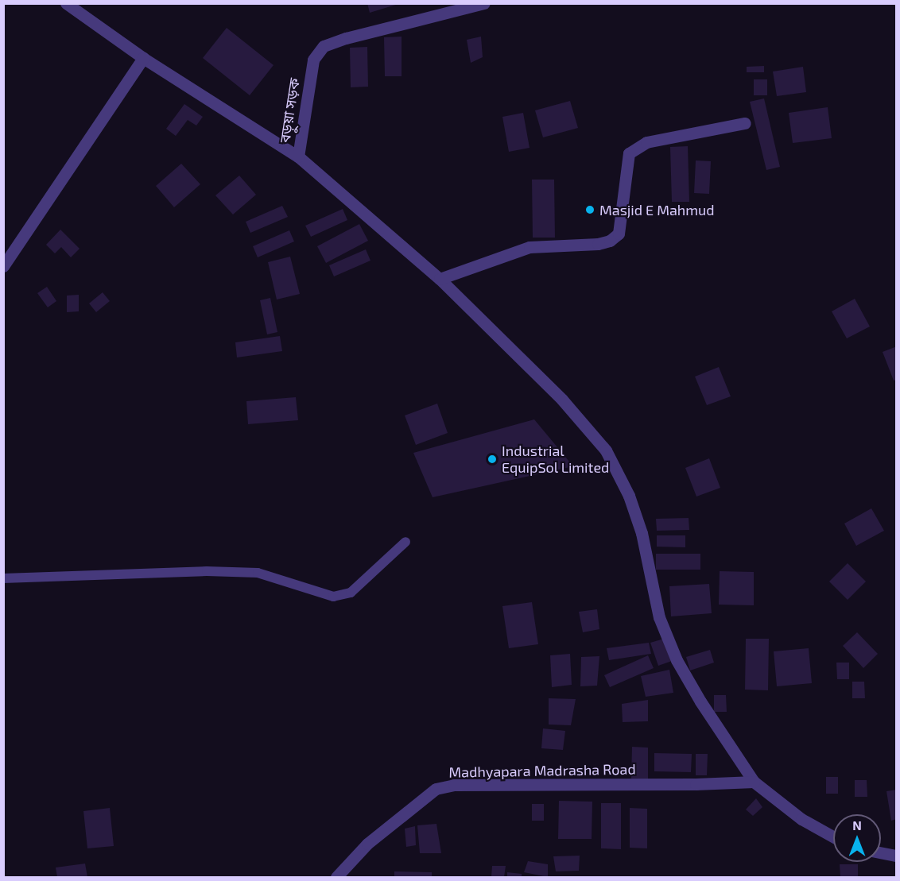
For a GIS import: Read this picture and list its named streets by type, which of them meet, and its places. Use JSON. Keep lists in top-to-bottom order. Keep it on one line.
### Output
{"streets":{"street":["বড়ুয়া সড়ক","Madhyapara Madrasha Road"]},"places":["Masjid E Mahmud","Industrial EquipSol Limited"],"north":"top"}
